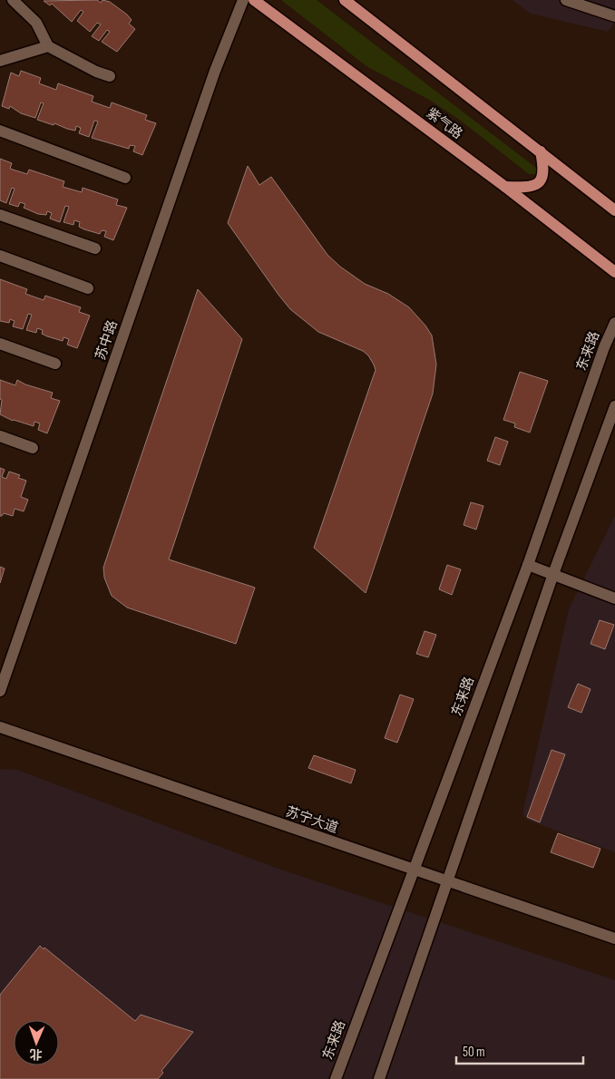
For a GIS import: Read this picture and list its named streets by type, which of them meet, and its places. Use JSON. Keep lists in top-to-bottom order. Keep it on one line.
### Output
{"streets":{"main road":["紫气路"],"street":["苏中路","东来路","苏宁大道"]},"crossings":[["东来路","苏宁大道"]],"scale_bar":"50 m","north":"bottom"}
